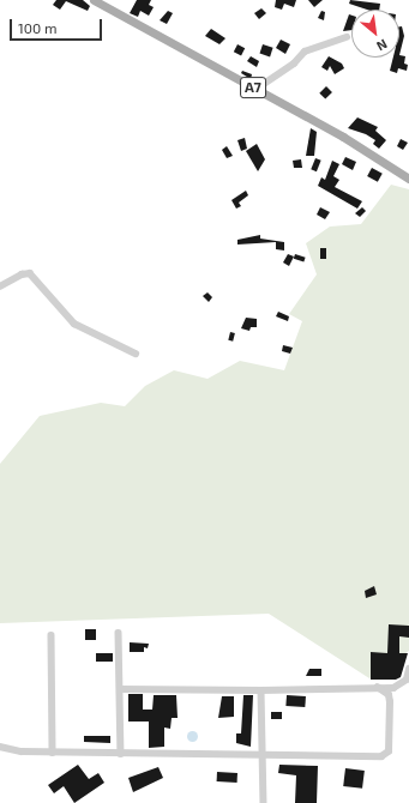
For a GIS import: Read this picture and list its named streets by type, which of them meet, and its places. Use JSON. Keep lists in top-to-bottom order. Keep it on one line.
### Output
{"streets":{"main road":["A7"]},"scale_bar":"100 m","north":"bottom right"}
